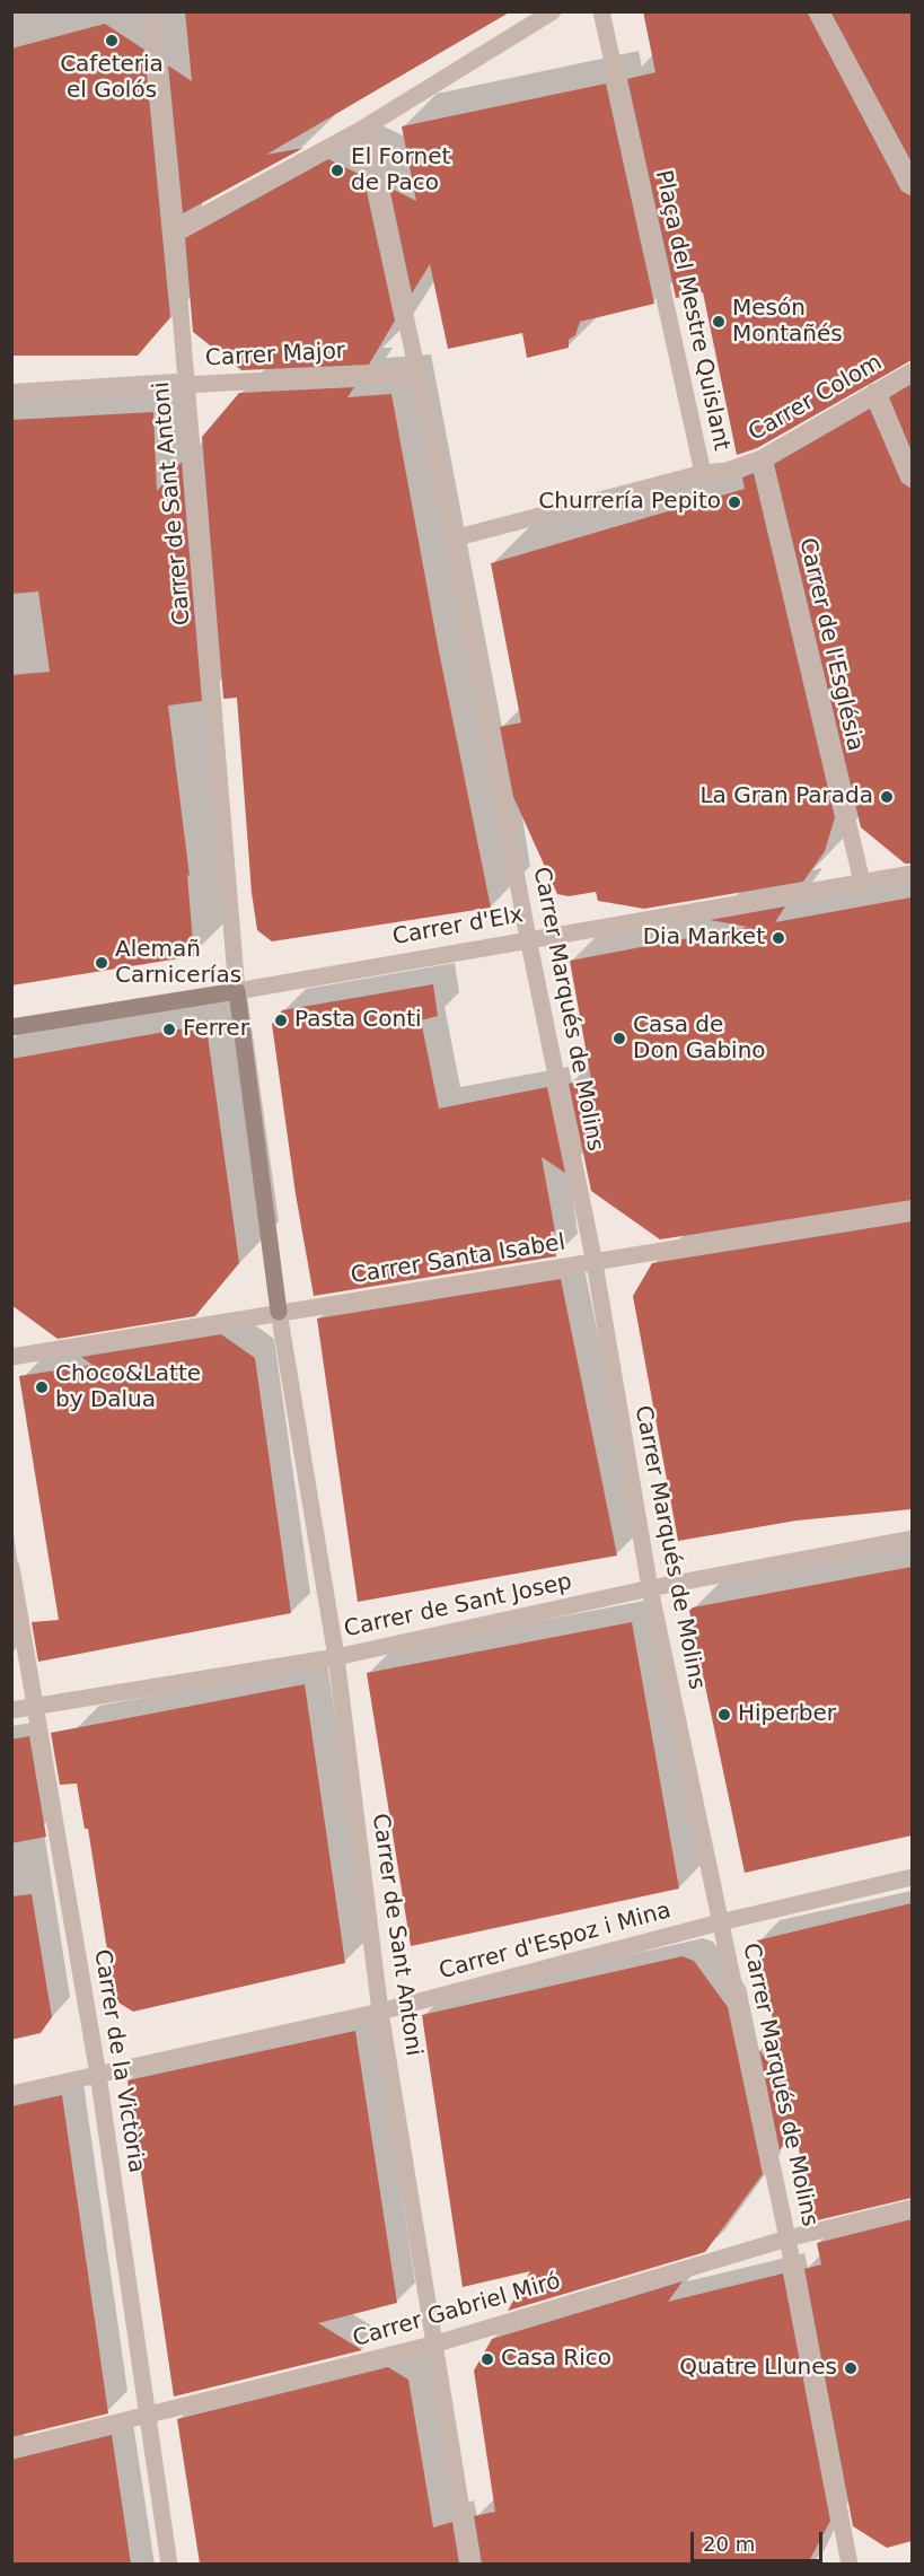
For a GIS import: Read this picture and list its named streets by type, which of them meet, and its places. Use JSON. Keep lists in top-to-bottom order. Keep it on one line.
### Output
{"streets":{"street":["Plaça del Mestre Quislant","Carrer Major","Carrer Colom","Carrer de Sant Antoni","Carrer de l'Església","Carrer d'Elx","Carrer Marqués de Molins","Carrer Santa Isabel","Carrer de Sant Josep","Carrer d'Espoz i Mina","Carrer de la Victòria","Carrer Gabriel Miró"]},"crossings":[["Plaça del Mestre Quislant","Carrer Colom"],["Plaça del Mestre Quislant","Carrer Marqués de Molins"],["Carrer Major","Carrer de Sant Antoni"],["Carrer Colom","Carrer de l'Església"],["Carrer de Sant Antoni","Carrer d'Elx"],["Carrer de Sant Antoni","Carrer Santa Isabel"],["Carrer de Sant Antoni","Carrer de Sant Josep"],["Carrer de Sant Antoni","Carrer d'Espoz i Mina"],["Carrer de Sant Antoni","Carrer Gabriel Miró"],["Carrer de l'Església","Carrer d'Elx"],["Carrer d'Elx","Carrer Marqués de Molins"],["Carrer Marqués de Molins","Carrer Santa Isabel"],["Carrer Marqués de Molins","Carrer de Sant Josep"],["Carrer Marqués de Molins","Carrer d'Espoz i Mina"],["Carrer Marqués de Molins","Carrer Gabriel Miró"],["Carrer de Sant Josep","Carrer de la Victòria"],["Carrer d'Espoz i Mina","Carrer de la Victòria"],["Carrer de la Victòria","Carrer Gabriel Miró"]],"places":["Cafeteria el Golós","El Fornet de Paco","Mesón Montañés","Churrería Pepito","La Gran Parada","Dia Market","Alemañ Carnicerías","Pasta Conti","Ferrer","Casa de Don Gabino","Choco&Latte by Dalua","Hiperber","Casa Rico","Quatre Llunes"],"scale_bar":"20 m"}
